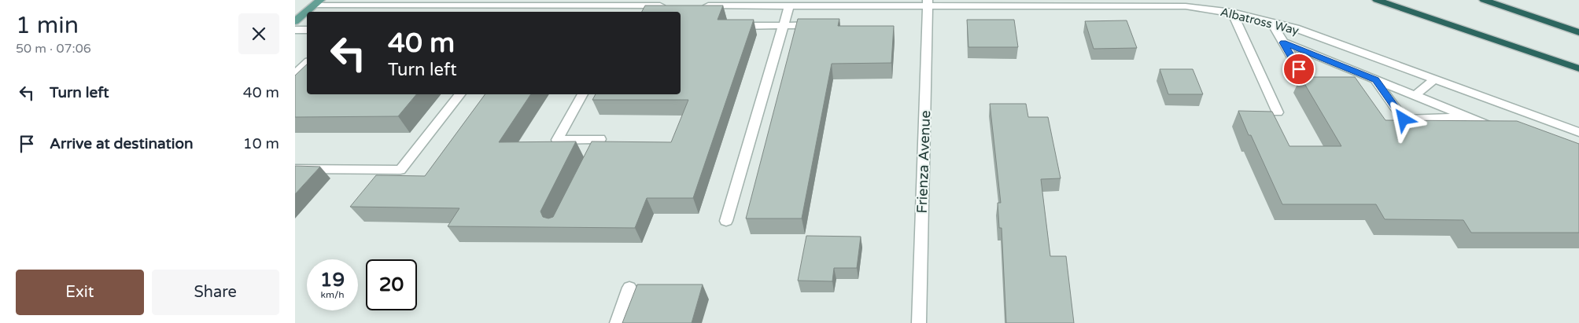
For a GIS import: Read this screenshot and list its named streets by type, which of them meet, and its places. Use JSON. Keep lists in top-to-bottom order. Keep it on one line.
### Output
{"streets":{"street":["Albatross Way","Frienza Avenue"]},"crossings":[["Albatross Way","Frienza Avenue"]],"page":{"heading":["1 min","50 m · 07:06"],"turn":["40 m","Turn left"],"list":[{"name":"Turn left","value":"40 m"},{"name":"Arrive at destination","value":"10 m"}],"speed":"19 km/h","limit":"20","buttons":["Exit","Share"]}}
